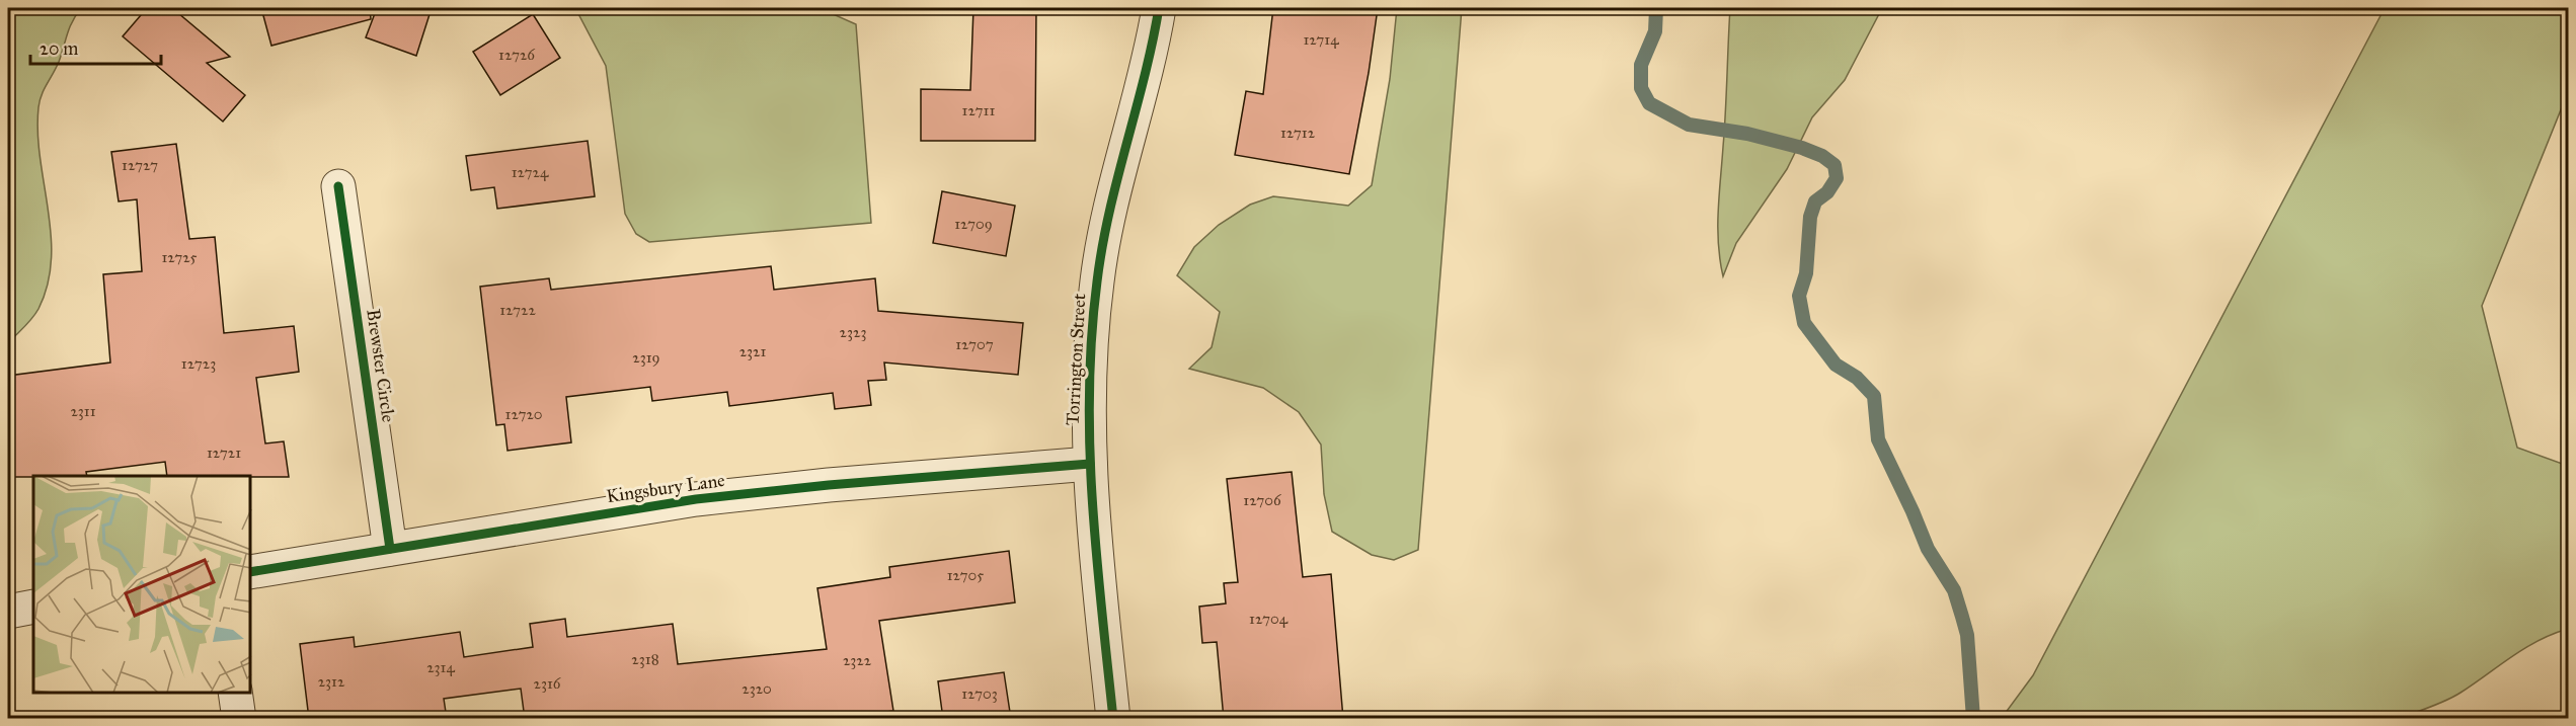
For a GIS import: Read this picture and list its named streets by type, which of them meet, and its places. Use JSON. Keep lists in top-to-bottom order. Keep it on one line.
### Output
{"streets":{"street":["Torrington Street","Brewster Circle","Kingsbury Lane"]},"crossings":[["Torrington Street","Kingsbury Lane"],["Brewster Circle","Kingsbury Lane"]],"house_numbers":["12714","12726","12711","12712","12727","12724","12709","12725","12722","2323","12707","2321","2319","12723","2311","12720","12721","12706","12705","12704","2318","2322","2314","2312","2316","2320","12703"],"scale_bar":"20 m"}
